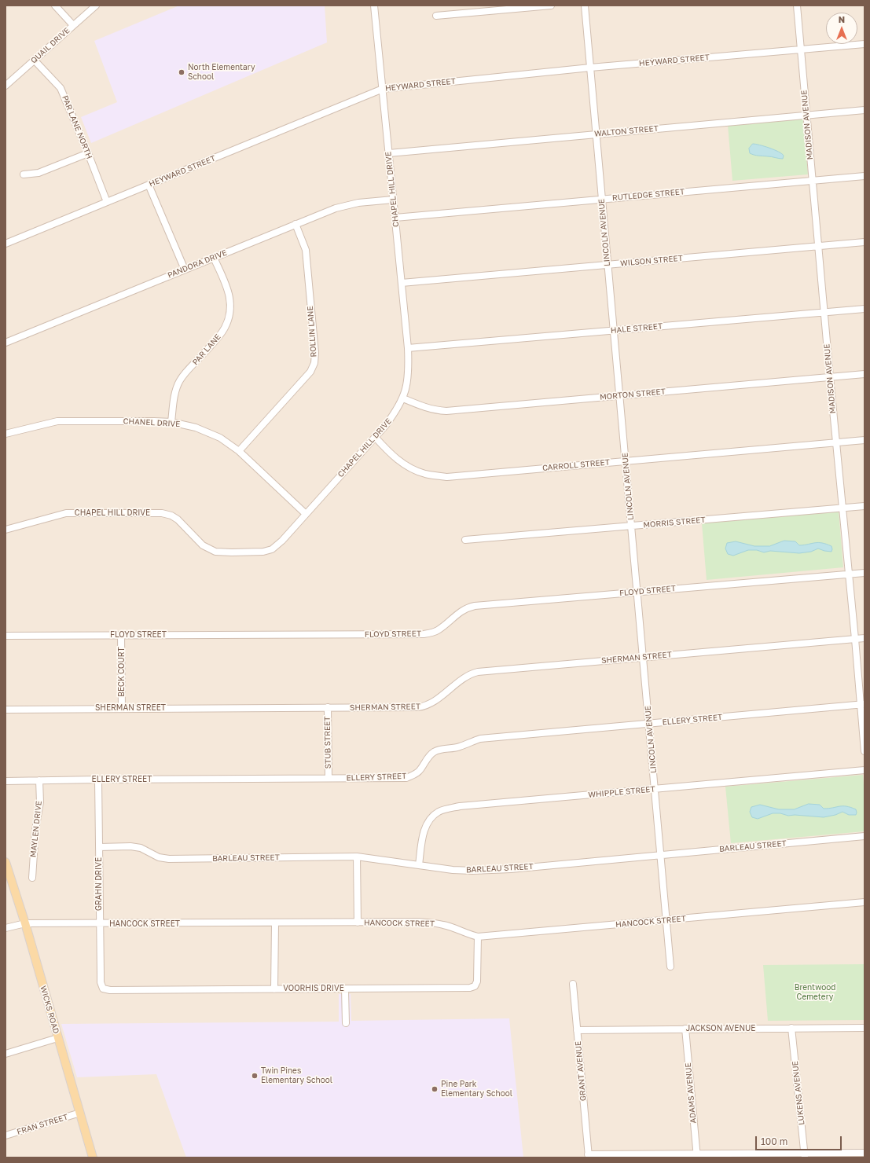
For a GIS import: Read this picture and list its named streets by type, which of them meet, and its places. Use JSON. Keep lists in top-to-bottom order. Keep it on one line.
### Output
{"streets":{"main road":["WICKS ROAD"],"street":["QUAIL DRIVE","HEYWARD STREET","MADISON AVENUE","PAR LANE NORTH","WALTON STREET","CHAPEL HILL DRIVE","RUTLEDGE STREET","LINCOLN AVENUE","WILSON STREET","PANDORA DRIVE","HALE STREET","ROLLIN LANE","PAR LANE","MORTON STREET","CHANEL DRIVE","CARROLL STREET","MORRIS STREET","FLOYD STREET","SHERMAN STREET","BECK COURT","ELLERY STREET","STUB STREET","WHIPPLE STREET","MAYLEN DRIVE","BARLEAU STREET","GRAHN DRIVE","HANCOCK STREET","VOORHIS DRIVE","JACKSON AVENUE","GRANT AVENUE","ADAMS AVENUE","LUKENS AVENUE","FRAN STREET"]},"crossings":[["QUAIL DRIVE","PAR LANE NORTH"],["HEYWARD STREET","MADISON AVENUE"],["HEYWARD STREET","PAR LANE NORTH"],["HEYWARD STREET","CHAPEL HILL DRIVE"],["HEYWARD STREET","LINCOLN AVENUE"],["MADISON AVENUE","WALTON STREET"],["MADISON AVENUE","RUTLEDGE STREET"],["MADISON AVENUE","WILSON STREET"],["MADISON AVENUE","HALE STREET"],["MADISON AVENUE","MORTON STREET"],["MADISON AVENUE","CARROLL STREET"],["MADISON AVENUE","MORRIS STREET"],["MADISON AVENUE","FLOYD STREET"],["MADISON AVENUE","SHERMAN STREET"],["MADISON AVENUE","ELLERY STREET"],["WALTON STREET","CHAPEL HILL DRIVE"],["WALTON STREET","LINCOLN AVENUE"],["CHAPEL HILL DRIVE","RUTLEDGE STREET"],["CHAPEL HILL DRIVE","WILSON STREET"],["CHAPEL HILL DRIVE","PANDORA DRIVE"],["CHAPEL HILL DRIVE","HALE STREET"],["CHAPEL HILL DRIVE","MORTON STREET"],["CHAPEL HILL DRIVE","CHANEL DRIVE"],["CHAPEL HILL DRIVE","CARROLL STREET"],["RUTLEDGE STREET","LINCOLN AVENUE"],["LINCOLN AVENUE","WILSON STREET"],["LINCOLN AVENUE","HALE STREET"],["LINCOLN AVENUE","MORTON STREET"],["LINCOLN AVENUE","CARROLL STREET"],["LINCOLN AVENUE","MORRIS STREET"],["LINCOLN AVENUE","FLOYD STREET"],["LINCOLN AVENUE","SHERMAN STREET"],["LINCOLN AVENUE","ELLERY STREET"],["LINCOLN AVENUE","WHIPPLE STREET"],["LINCOLN AVENUE","BARLEAU STREET"],["LINCOLN AVENUE","HANCOCK STREET"],["PANDORA DRIVE","ROLLIN LANE"],["PANDORA DRIVE","PAR LANE"],["ROLLIN LANE","CHANEL DRIVE"],["PAR LANE","CHANEL DRIVE"],["FLOYD STREET","BECK COURT"],["SHERMAN STREET","BECK COURT"],["SHERMAN STREET","STUB STREET"],["ELLERY STREET","STUB STREET"],["ELLERY STREET","MAYLEN DRIVE"],["ELLERY STREET","GRAHN DRIVE"],["WHIPPLE STREET","BARLEAU STREET"],["BARLEAU STREET","GRAHN DRIVE"],["GRAHN DRIVE","HANCOCK STREET"],["GRAHN DRIVE","VOORHIS DRIVE"],["HANCOCK STREET","VOORHIS DRIVE"],["HANCOCK STREET","WICKS ROAD"],["WICKS ROAD","FRAN STREET"],["JACKSON AVENUE","GRANT AVENUE"],["JACKSON AVENUE","ADAMS AVENUE"],["JACKSON AVENUE","LUKENS AVENUE"]],"parks":["Brentwood Cemetery"],"places":["North Elementary School","Twin Pines Elementary School","Pine Park Elementary School"],"scale_bar":"100 m","north":"top"}
